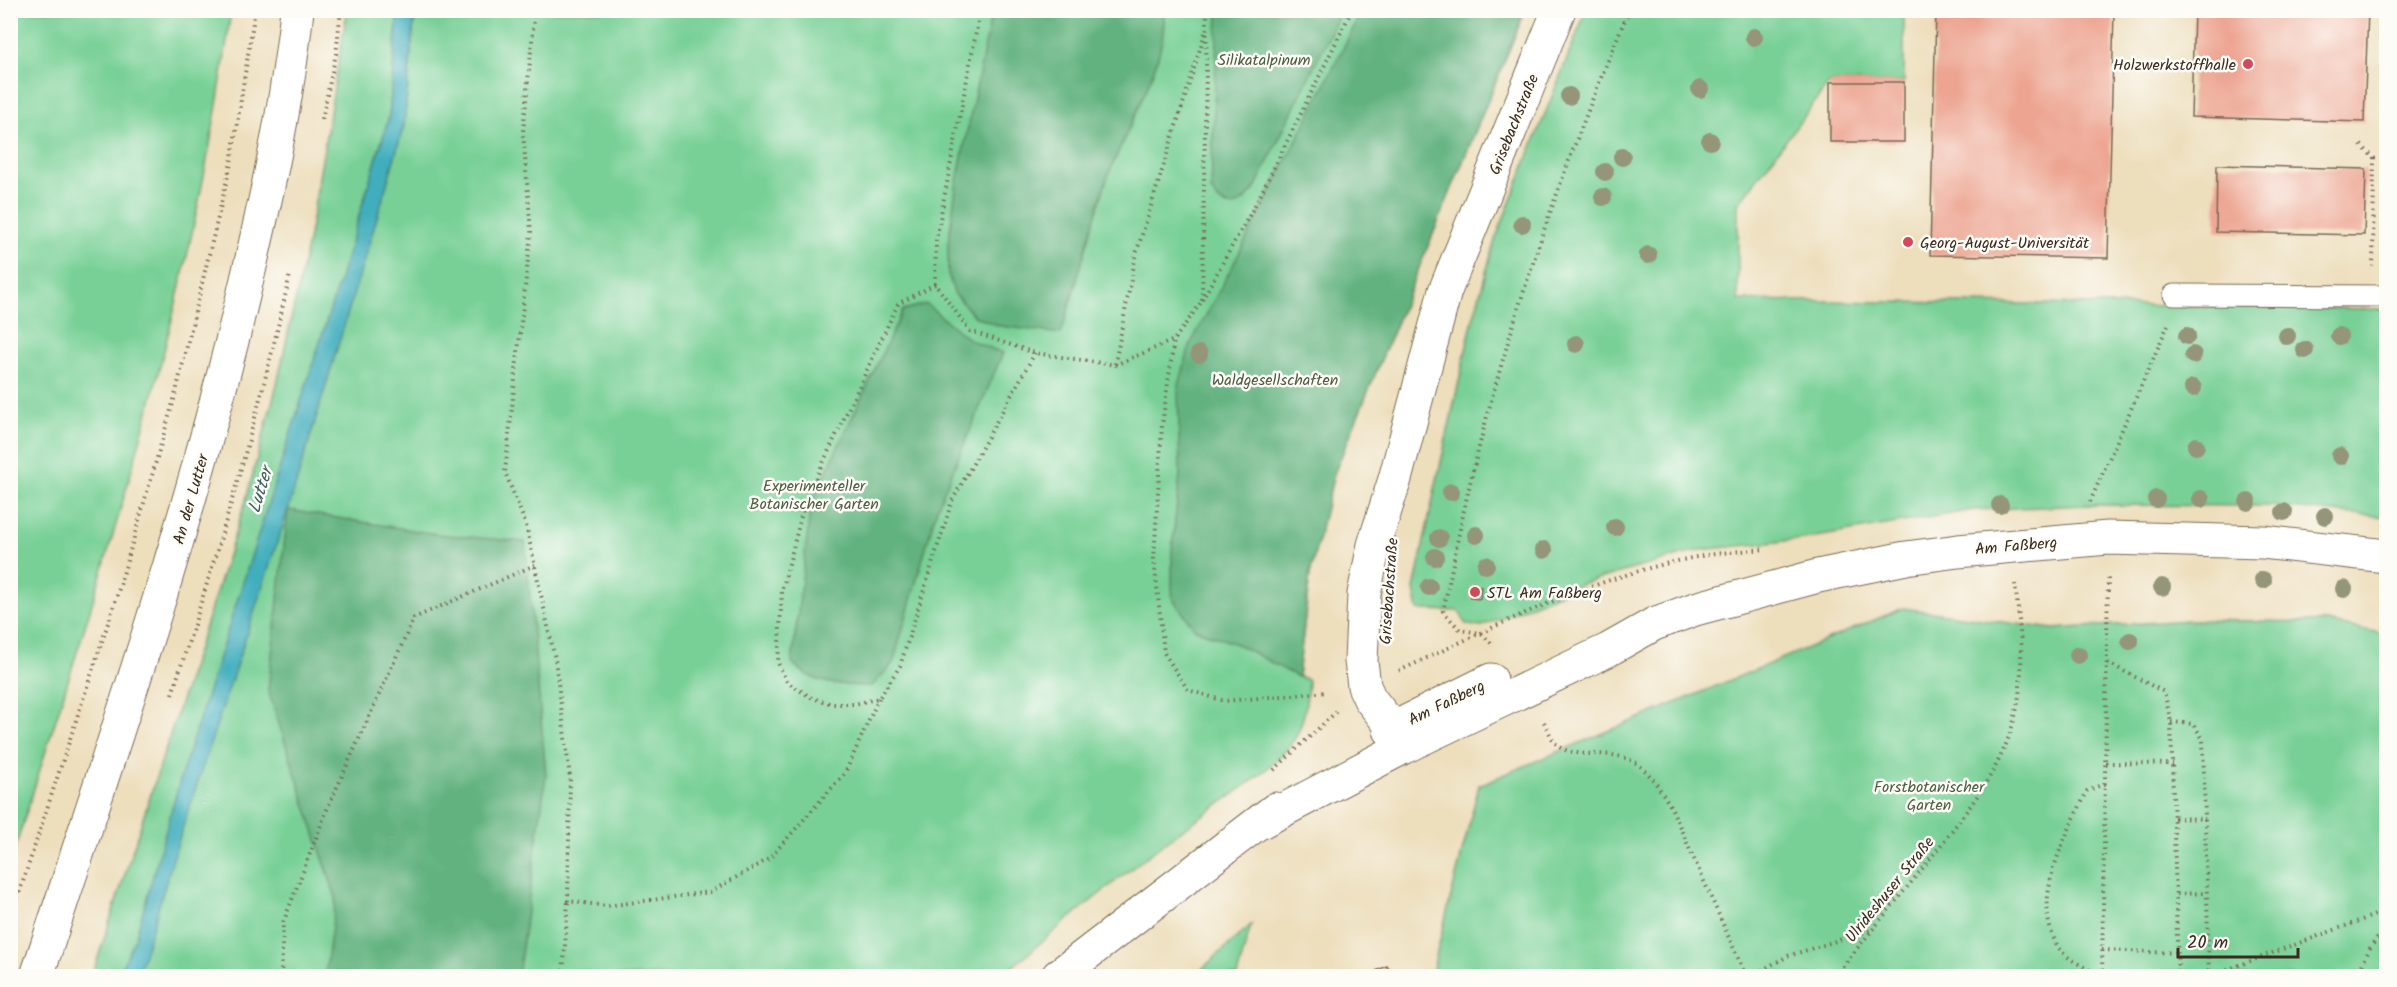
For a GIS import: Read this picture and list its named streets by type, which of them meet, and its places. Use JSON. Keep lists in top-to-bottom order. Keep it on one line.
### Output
{"streets":{"street":["Grisebachstraße","An der Lutter","Am Faßberg"],"path":["Ulrideshuser Straße"]},"crossings":[["Grisebachstraße","Am Faßberg"],["Am Faßberg","Ulrideshuser Straße"]],"water":["Lutter"],"parks":["Silikatalpinum","Waldgesellschaften","Experimenteller Botanischer Garten","Forstbotanischer Garten"],"places":["Holzwerkstoffhalle","Georg-August-Universität","STL Am Faßberg"],"scale_bar":"20 m"}
